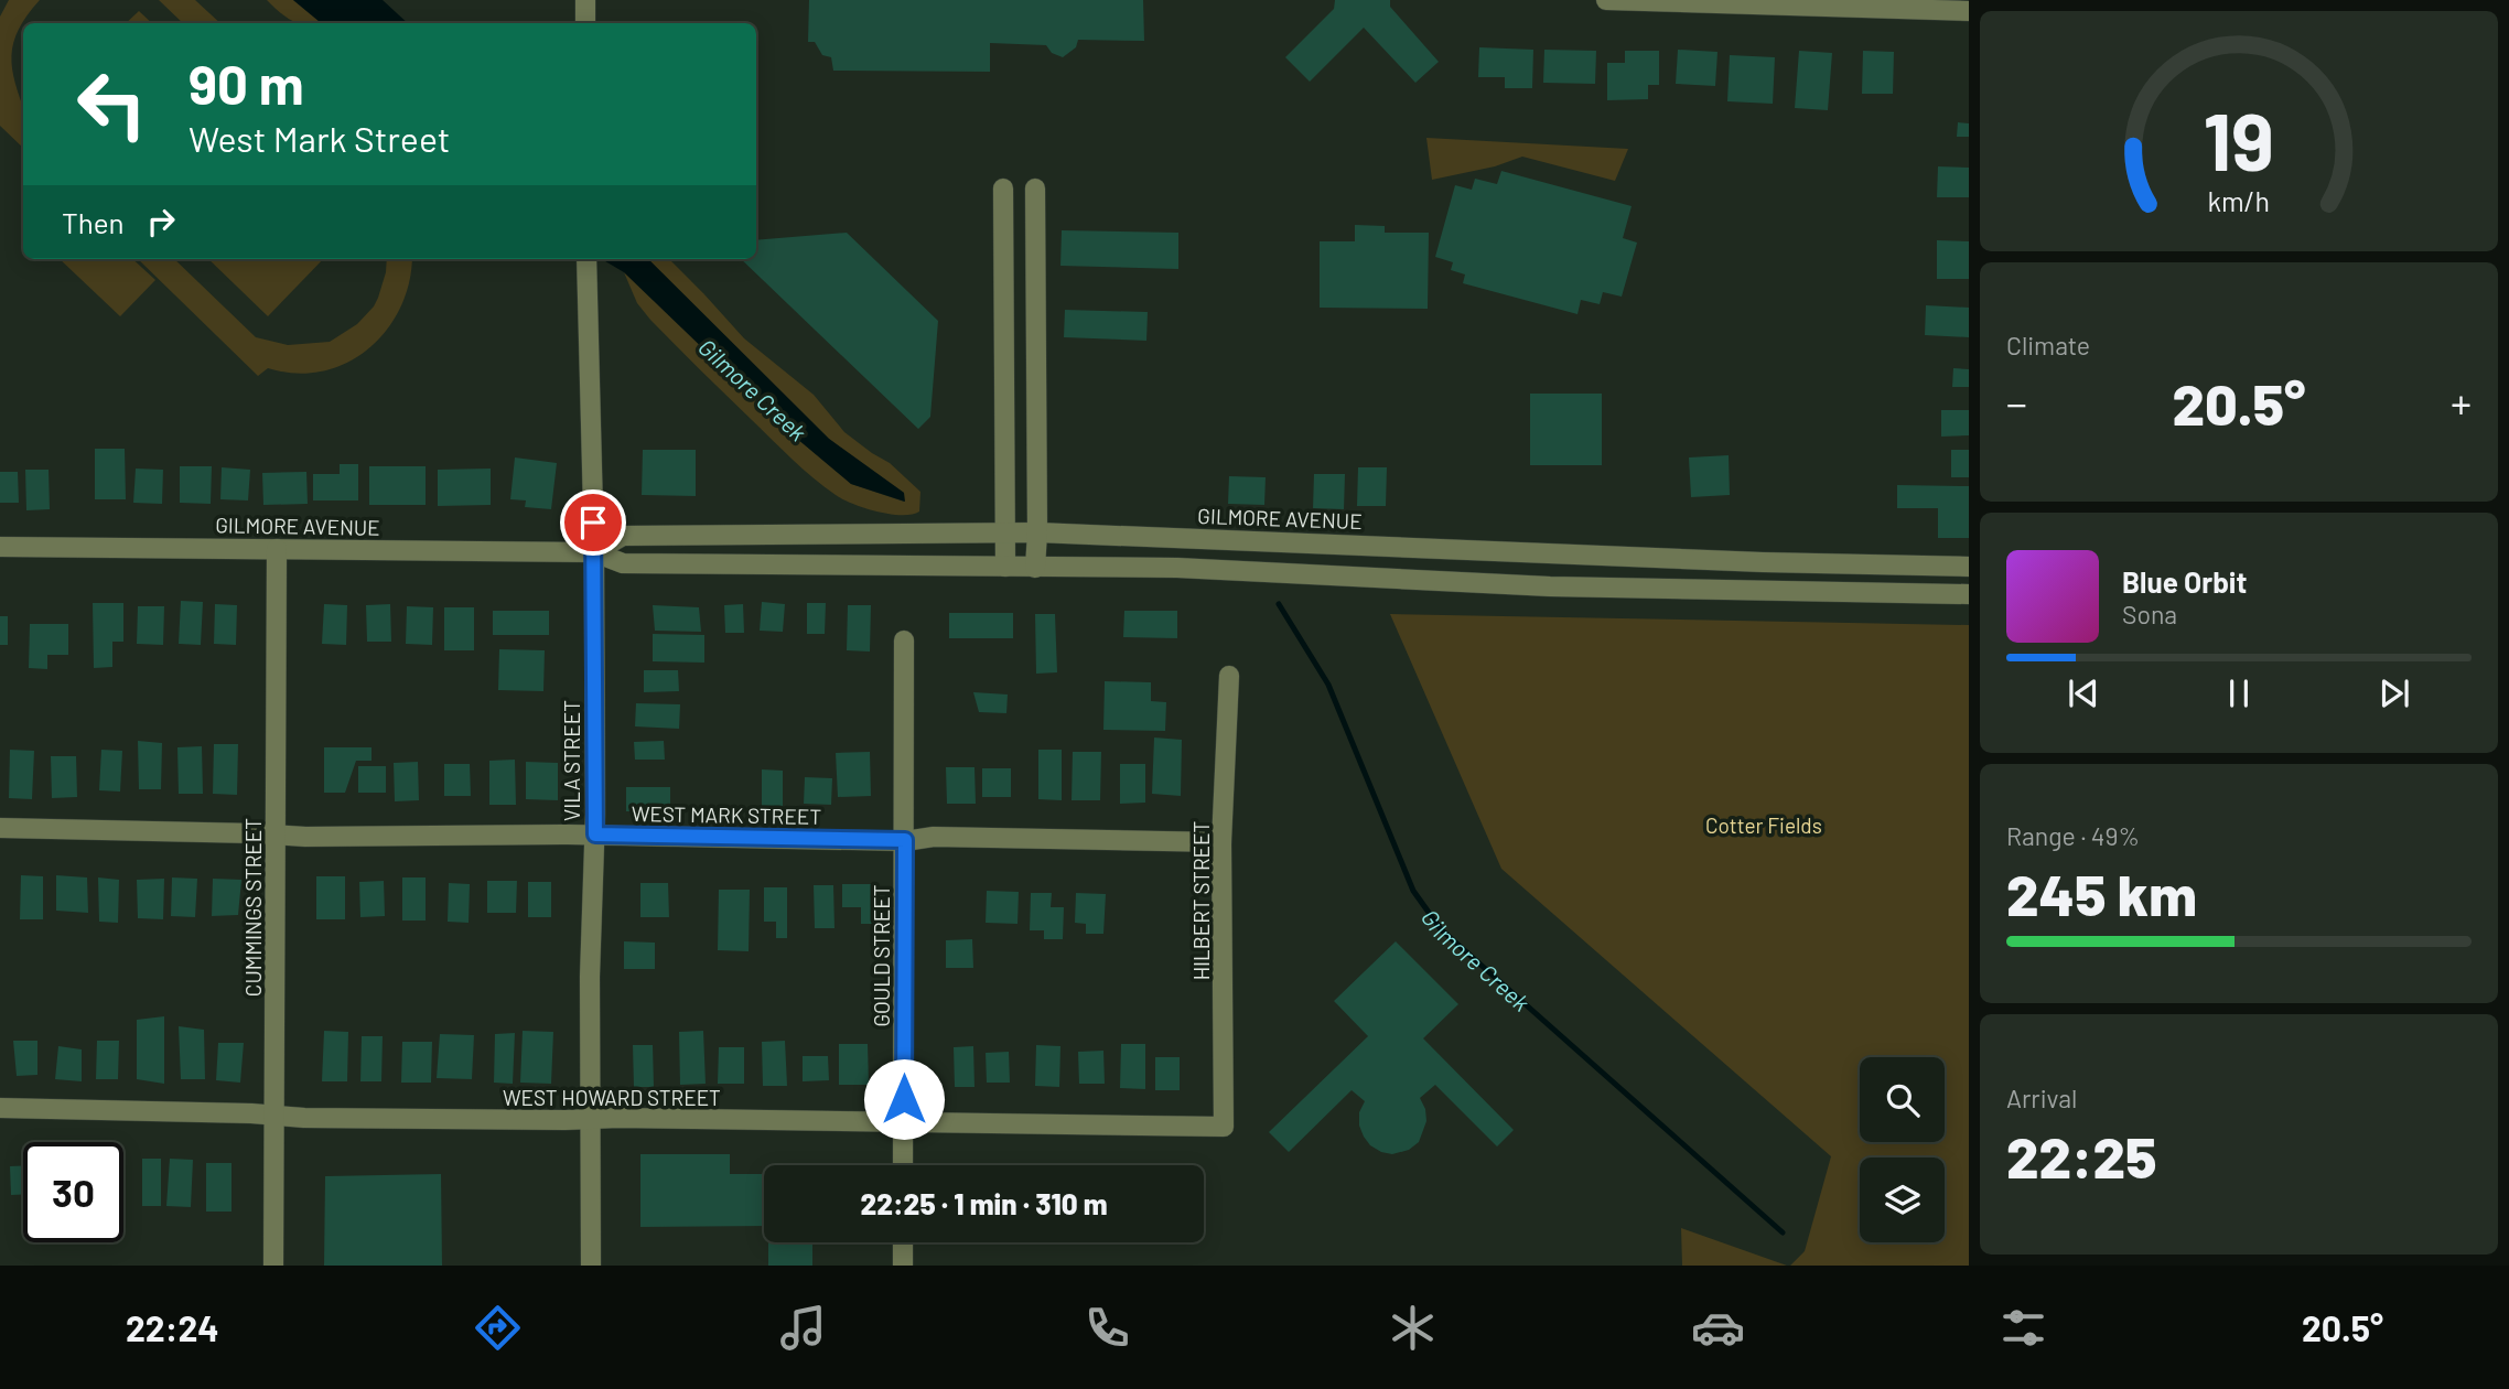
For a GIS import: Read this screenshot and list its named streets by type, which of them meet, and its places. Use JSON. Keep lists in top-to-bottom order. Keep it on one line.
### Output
{"streets":{"street":["GILMORE AVENUE","VILA STREET","WEST MARK STREET","HILBERT STREET","CUMMINGS STREET","GOULD STREET","WEST HOWARD STREET"]},"crossings":[["GILMORE AVENUE","VILA STREET"],["GILMORE AVENUE","CUMMINGS STREET"],["VILA STREET","WEST MARK STREET"],["VILA STREET","WEST HOWARD STREET"],["WEST MARK STREET","HILBERT STREET"],["WEST MARK STREET","CUMMINGS STREET"],["WEST MARK STREET","GOULD STREET"],["HILBERT STREET","WEST HOWARD STREET"],["CUMMINGS STREET","WEST HOWARD STREET"],["GOULD STREET","WEST HOWARD STREET"]],"water":["Gilmore Creek"],"parks":["Cotter Fields"],"page":{"turn":["90 m","West Mark Street"],"then":"Then","tile":["Climate",["Range · 49%","245 km"],["Arrival","22:25"]],"heat":["−","20.5°","+"],"song":["Blue Orbit","Sona"],"limit":"30","trip":"22:25 · 1 min · 310 m","tabs":["22:24","20.5°"],"gauge":["19","km/h"]}}
